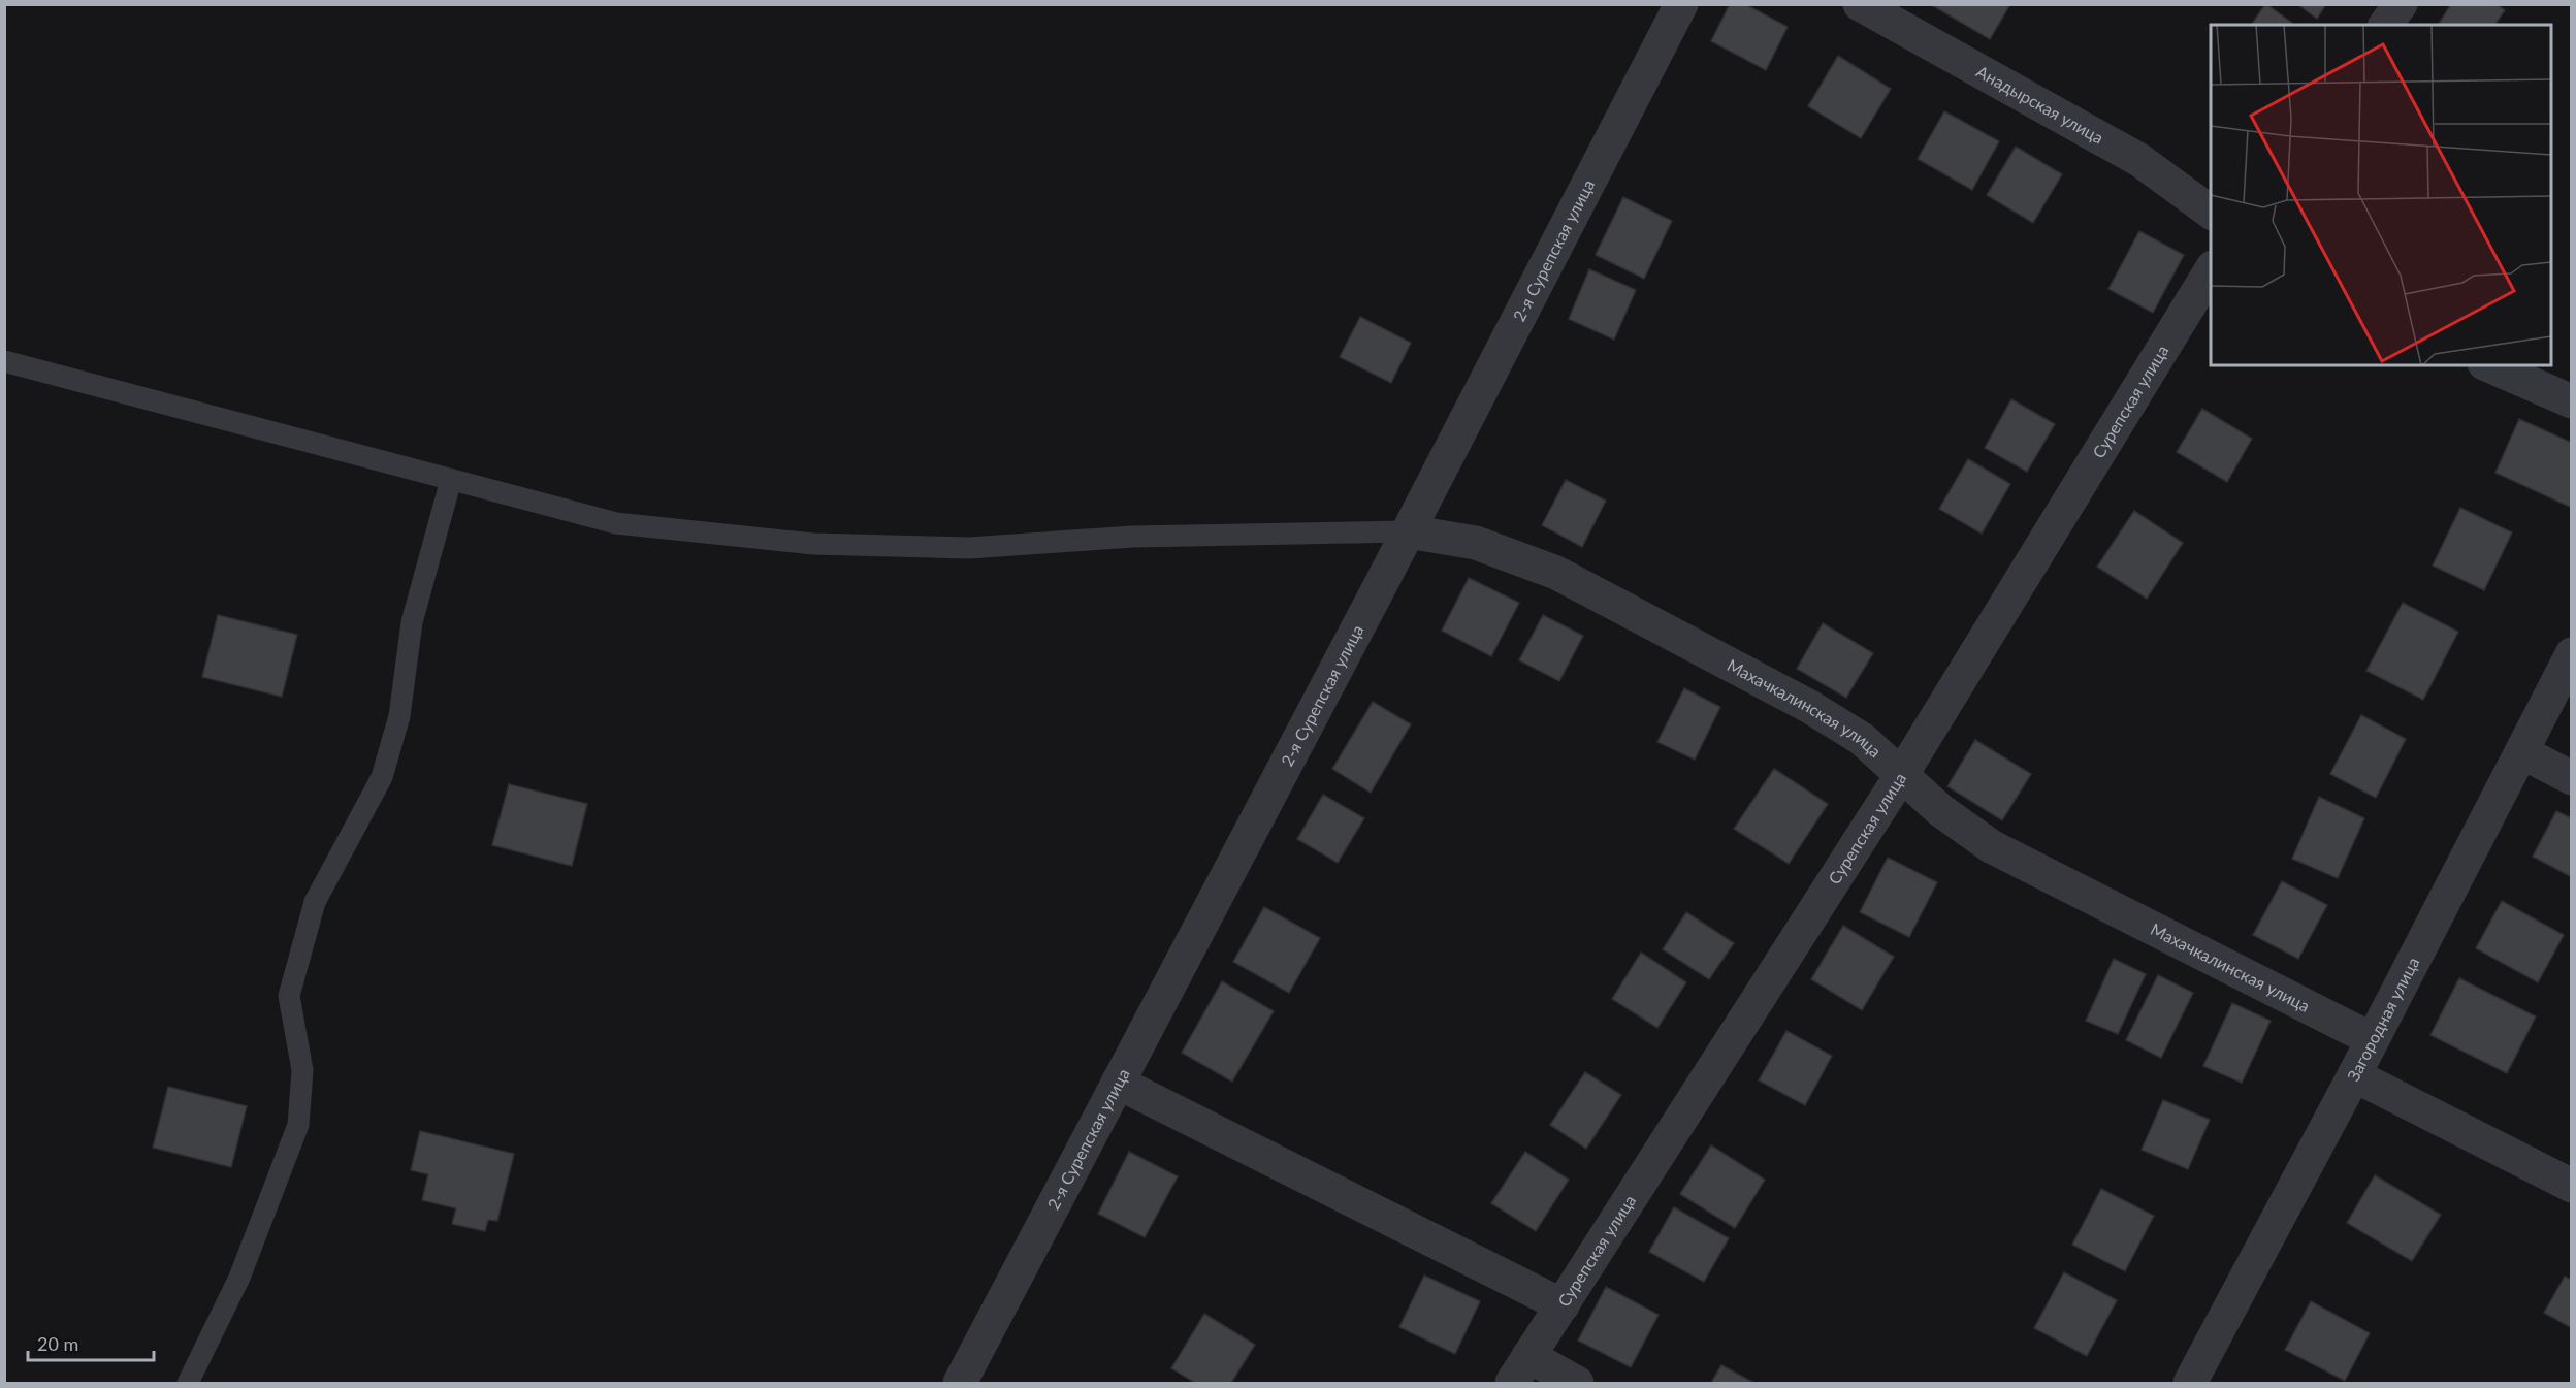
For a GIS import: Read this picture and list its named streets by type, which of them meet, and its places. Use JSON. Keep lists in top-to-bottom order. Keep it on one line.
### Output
{"streets":{"street":["Анадырская улица","2-я Сурепская улица","Сурепская улица","Махачкалинская улица","Загородная улица"]},"crossings":[["2-я Сурепская улица","Махачкалинская улица"],["Сурепская улица","Махачкалинская улица"],["Махачкалинская улица","Загородная улица"]],"scale_bar":"20 m"}
